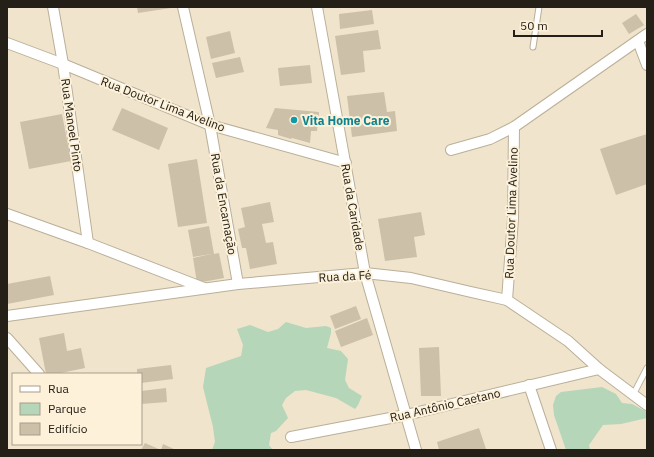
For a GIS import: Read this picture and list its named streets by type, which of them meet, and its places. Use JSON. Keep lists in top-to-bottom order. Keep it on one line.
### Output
{"streets":{"street":["Rua Doutor Lima Avelino","Rua Manoel Pinto","Rua da Encarnação","Rua da Caridade","Rua da Fé","Rua Antônio Caetano"]},"crossings":[["Rua Doutor Lima Avelino","Rua Manoel Pinto"],["Rua Doutor Lima Avelino","Rua da Encarnação"],["Rua Doutor Lima Avelino","Rua da Caridade"],["Rua Doutor Lima Avelino","Rua da Fé"],["Rua da Encarnação","Rua da Fé"],["Rua da Caridade","Rua da Fé"],["Rua da Caridade","Rua Antônio Caetano"],["Rua da Fé","Rua Antônio Caetano"]],"places":["Vita Home Care"],"legend":["Rua","Parque","Edifício"],"scale_bar":"50 m"}
